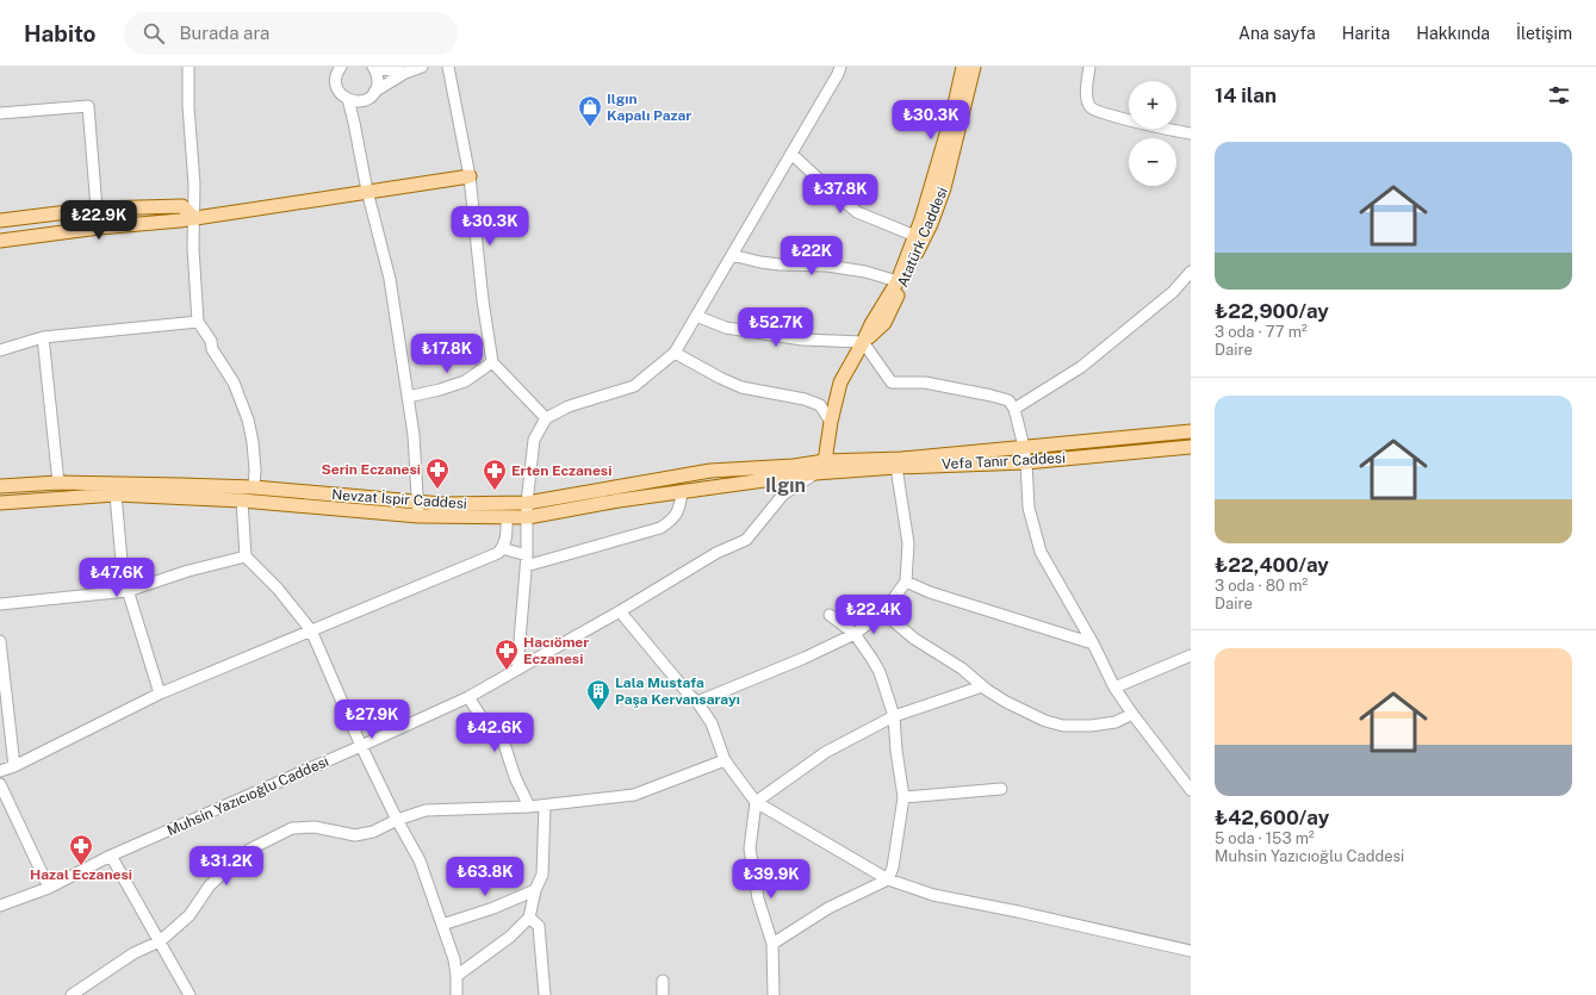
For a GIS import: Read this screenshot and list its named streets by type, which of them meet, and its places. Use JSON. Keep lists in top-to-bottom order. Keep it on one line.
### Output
{"streets":{"main road":["Atatürk Caddesi","Vefa Tanır Caddesi","Nevzat İspir Caddesi"],"street":["Muhsin Yazıcıoğlu Caddesi"]},"crossings":[["Atatürk Caddesi","Vefa Tanır Caddesi"],["Atatürk Caddesi","Nevzat İspir Caddesi"],["Atatürk Caddesi","Muhsin Yazıcıoğlu Caddesi"],["Vefa Tanır Caddesi","Nevzat İspir Caddesi"],["Vefa Tanır Caddesi","Muhsin Yazıcıoğlu Caddesi"],["Nevzat İspir Caddesi","Muhsin Yazıcıoğlu Caddesi"]],"districts":["Ilgın"],"places":{"shop":["Ilgın Kapalı Pazar"],"pharmacy":["Serin Eczanesi","Erten Eczanesi","Hacıömer Eczanesi","Hazal Eczanesi"],"building":["Lala Mustafa Paşa Kervansarayı"]},"page":{"header":"Habito","search":"Burada ara","nav":["Ana sayfa","Harita","Hakkında","İletişim"],"heading":"14 ilan","map_buttons":["+","−"],"price":["₺30.3K","₺37.8K","₺22.9K","₺30.3K","₺22K","₺52.7K","₺17.8K","₺47.6K","₺22.4K","₺27.9K","₺42.6K","₺31.2K","₺63.8K","₺39.9K"],"list":[{"name":"₺22,900/ay","note":"3 oda · 77 m² · Daire"},{"name":"₺22,400/ay","note":"3 oda · 80 m² · Daire"},{"name":"₺42,600/ay","note":"5 oda · 153 m² · Muhsin Yazıcıoğlu Caddesi"}]}}
